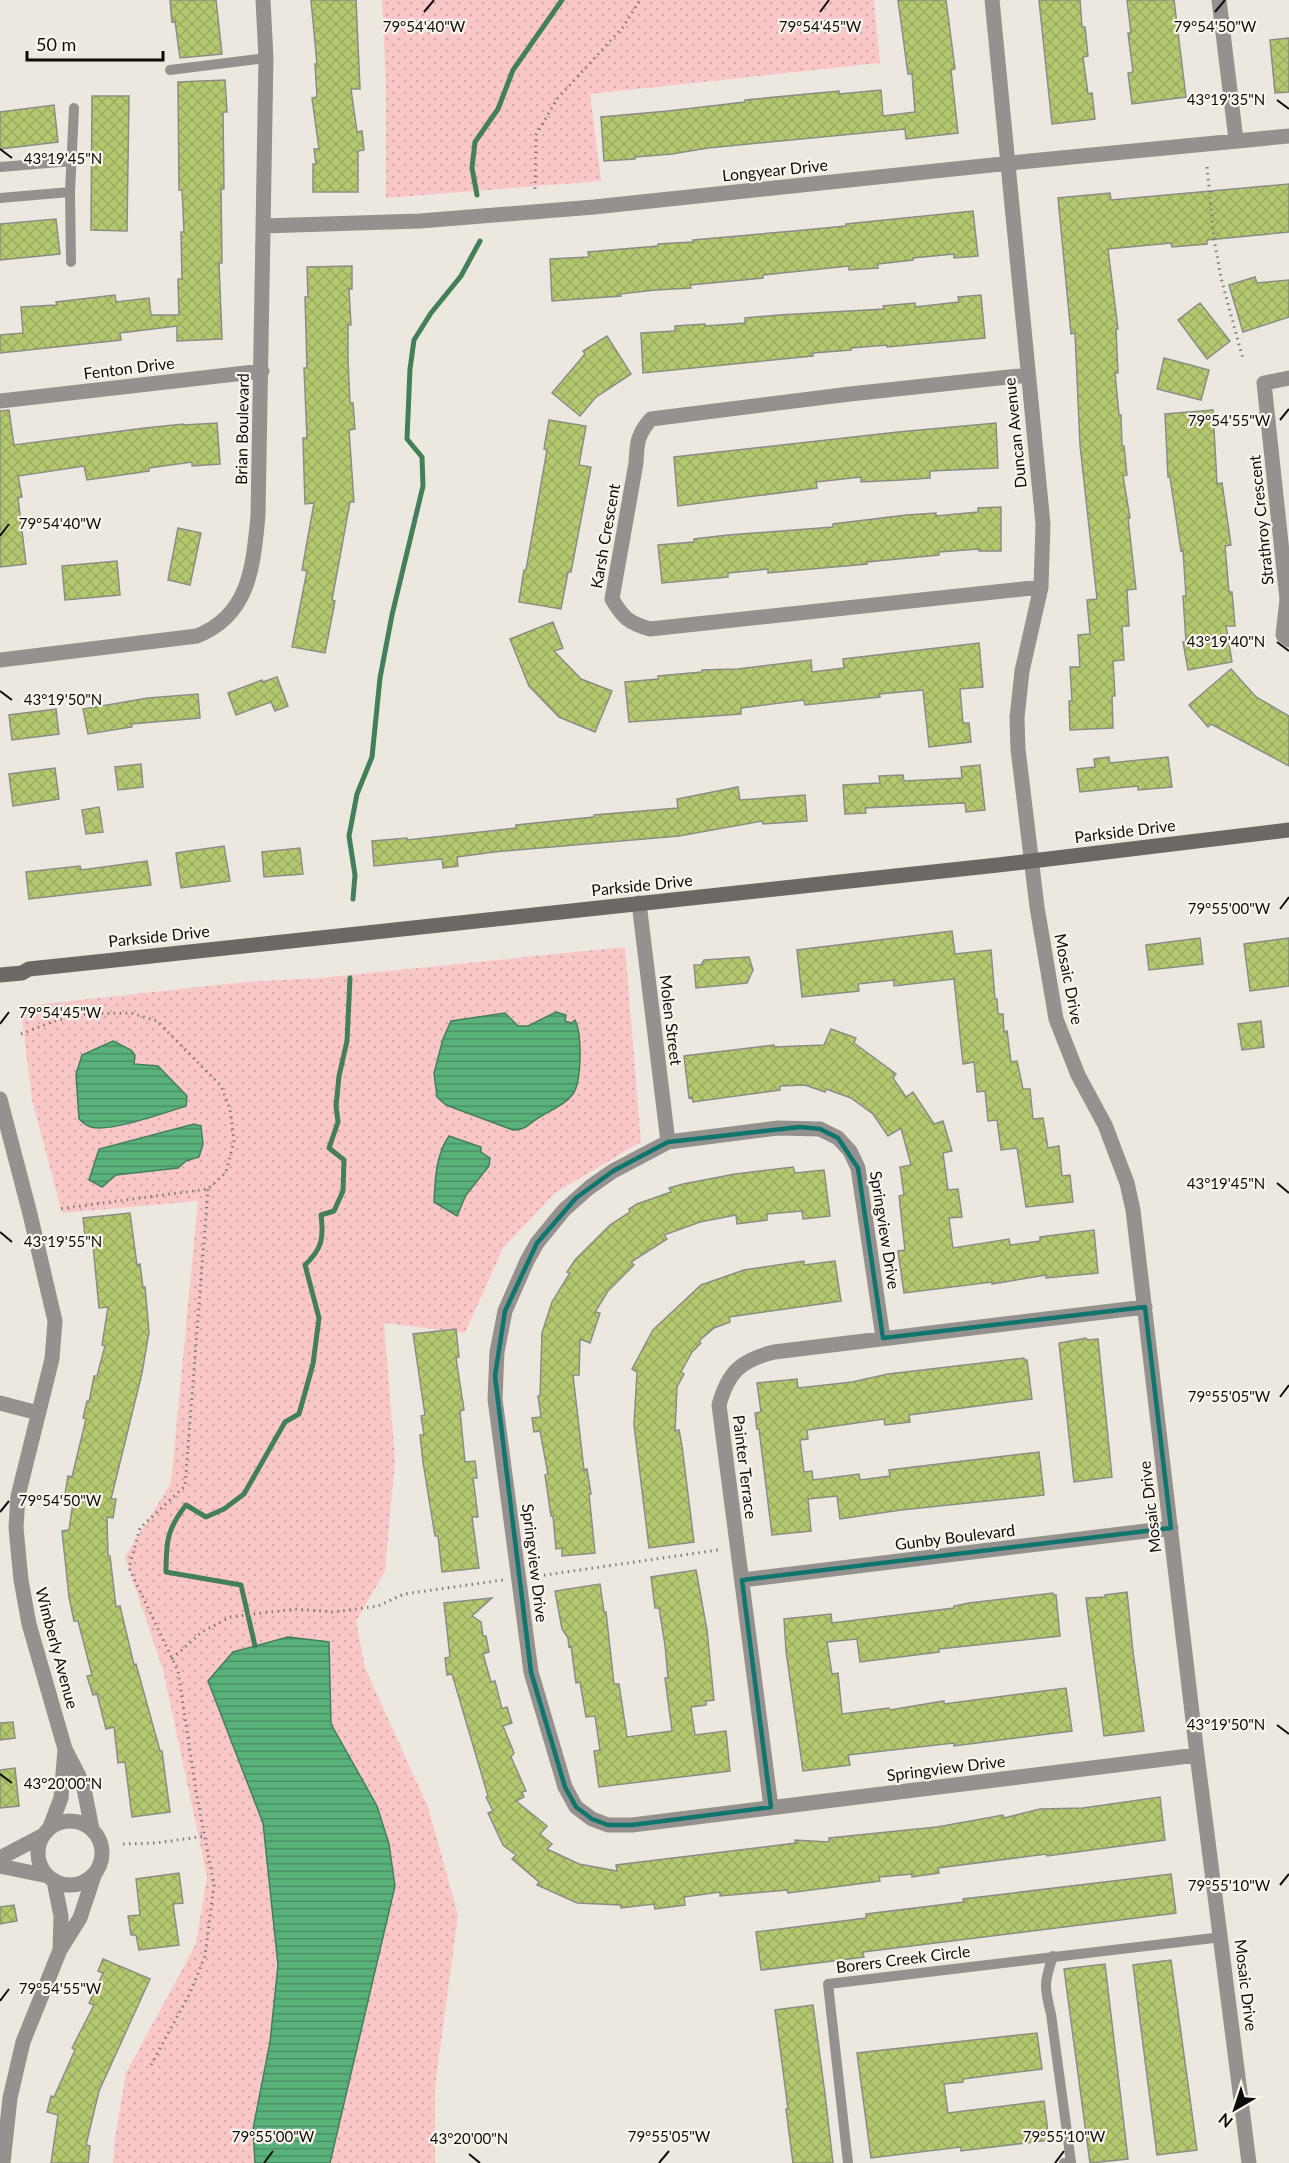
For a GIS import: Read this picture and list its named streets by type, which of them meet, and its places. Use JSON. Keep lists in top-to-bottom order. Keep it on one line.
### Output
{"streets":{"main road":["Parkside Drive"],"street":["Longyear Drive","Fenton Drive","Brian Boulevard","Duncan Avenue","Strathroy Crescent","Karsh Crescent","Mosaic Drive","Molen Street","Springview Drive","Painter Terrace","Gunby Boulevard","Wimberly Avenue"],"lane":["Borers Creek Circle"]},"crossings":[["Longyear Drive","Brian Boulevard"],["Longyear Drive","Duncan Avenue"],["Fenton Drive","Brian Boulevard"],["Duncan Avenue","Karsh Crescent"],["Duncan Avenue","Parkside Drive"],["Duncan Avenue","Mosaic Drive"],["Parkside Drive","Mosaic Drive"],["Parkside Drive","Molen Street"],["Mosaic Drive","Springview Drive"],["Mosaic Drive","Painter Terrace"],["Mosaic Drive","Gunby Boulevard"],["Mosaic Drive","Borers Creek Circle"],["Molen Street","Springview Drive"],["Springview Drive","Painter Terrace"],["Painter Terrace","Gunby Boulevard"]],"scale_bar":"50 m","north":"bottom left","coordinates":["79°54'40\"W","79°54'45\"W","79°54'50\"W","43°19'35\"N","43°19'45\"N","79°54'55\"W","43°19'40\"N","43°19'50\"N","79°55'00\"W","43°19'55\"N","79°55'05\"W","43°20'00\"N","79°55'10\"W"]}
